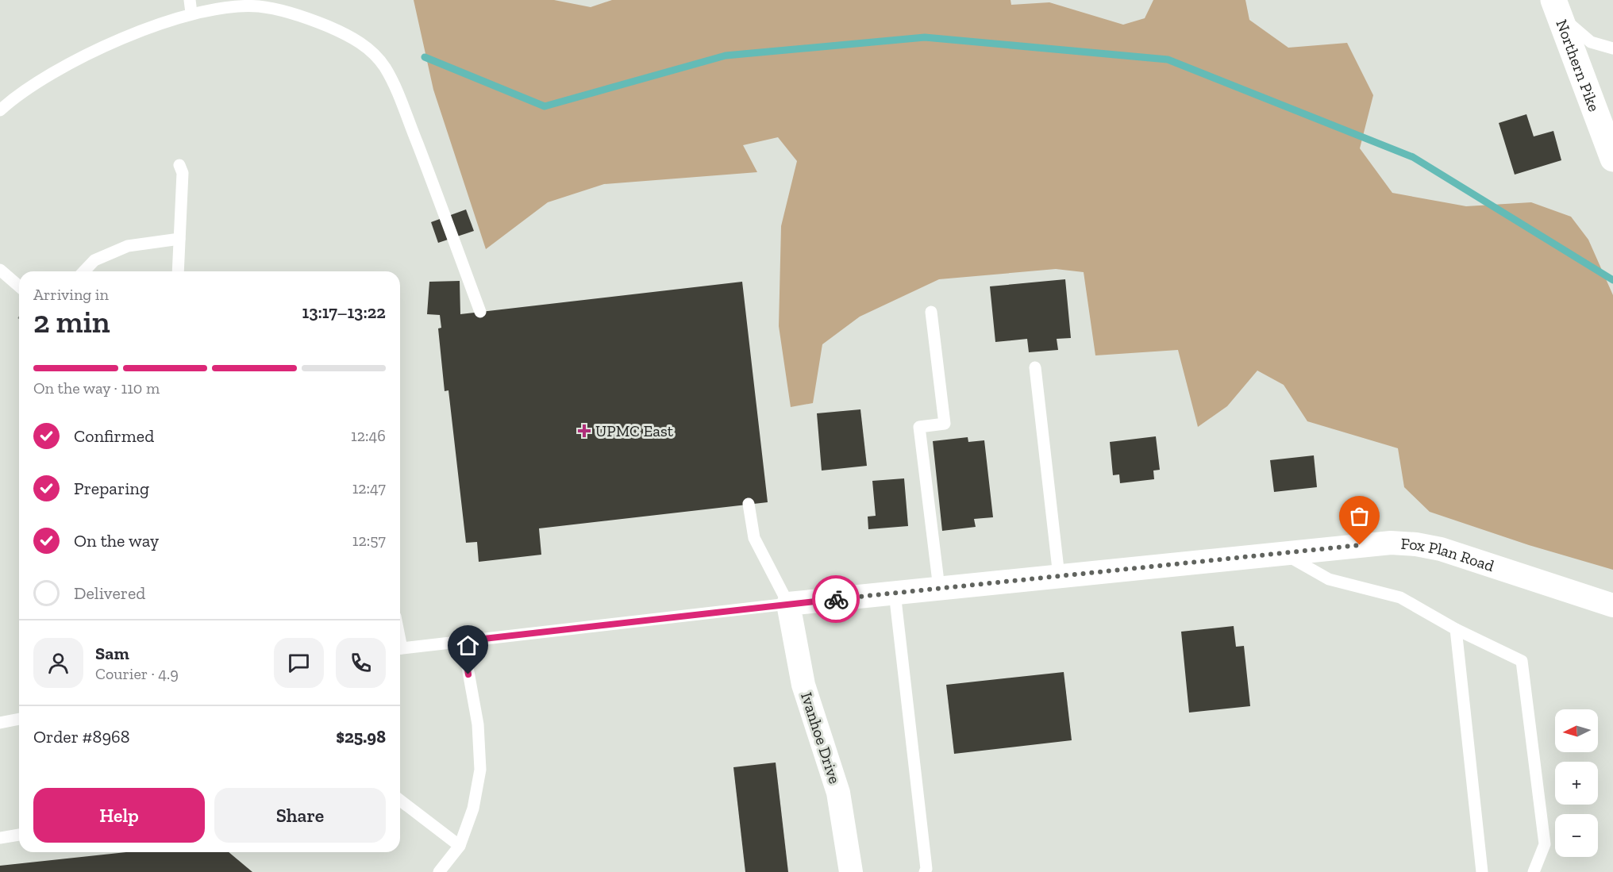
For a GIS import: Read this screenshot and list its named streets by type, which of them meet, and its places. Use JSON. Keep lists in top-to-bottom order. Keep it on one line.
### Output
{"streets":{"main road":["Northern Pike"],"street":["Fox Plan Road","Ivanhoe Drive"]},"crossings":[["Fox Plan Road","Ivanhoe Drive"]],"places":{"health":["UPMC East"]},"north":"left","page":{"heading":["2 min","Arriving in","13:17–13:22"],"panel":["Sam","Courier · 4.9","Order #8968","$25.98"],"bar":"On the way · 110 m","list":[["Confirmed","12:46"],["Preparing","12:47"],["On the way","12:57"],"Delivered"],"map_buttons":["+","−"],"buttons":["Help","Share"]}}
